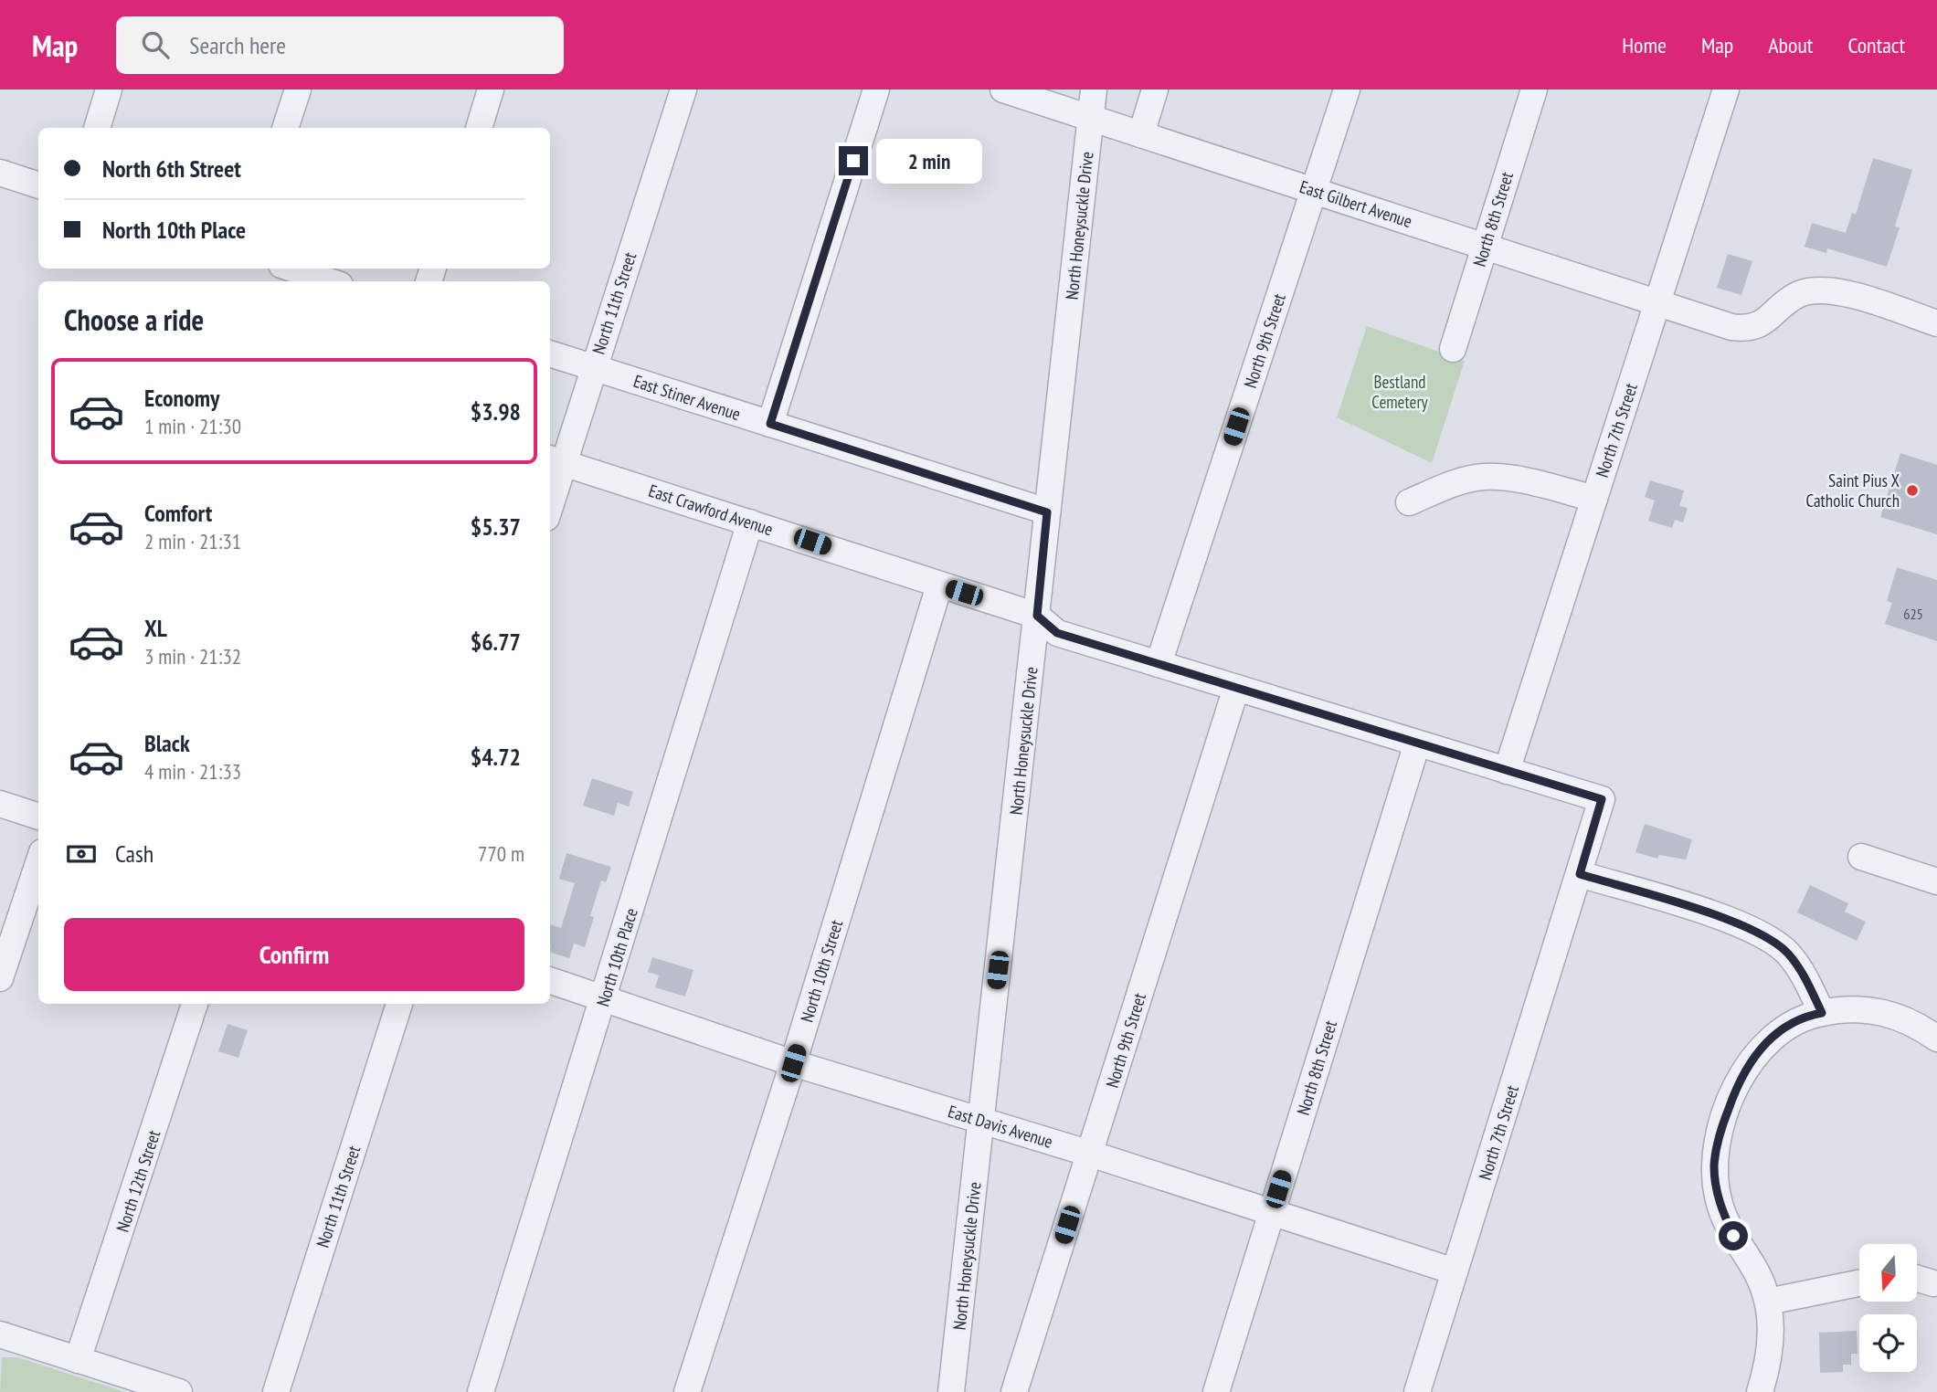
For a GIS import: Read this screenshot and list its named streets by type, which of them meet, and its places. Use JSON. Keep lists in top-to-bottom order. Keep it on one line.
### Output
{"streets":{"street":["East Gilbert Avenue","North 8th Street","North Honeysuckle Drive","North 11th Street","North 9th Street","East Stiner Avenue","North 7th Street","East Crawford Avenue","North 10th Place","North 10th Street","East Davis Avenue","North 12th Street"]},"crossings":[["East Gilbert Avenue","North 8th Street"],["East Gilbert Avenue","North Honeysuckle Drive"],["East Gilbert Avenue","North 9th Street"],["East Gilbert Avenue","North 7th Street"],["North 8th Street","East Crawford Avenue"],["North 8th Street","East Davis Avenue"],["North Honeysuckle Drive","East Stiner Avenue"],["North Honeysuckle Drive","East Crawford Avenue"],["North Honeysuckle Drive","East Davis Avenue"],["North 11th Street","East Stiner Avenue"],["North 11th Street","East Crawford Avenue"],["North 9th Street","East Crawford Avenue"],["North 9th Street","East Davis Avenue"],["North 7th Street","East Crawford Avenue"],["North 7th Street","East Davis Avenue"],["East Crawford Avenue","North 10th Place"],["East Crawford Avenue","North 10th Street"],["North 10th Place","East Davis Avenue"],["North 10th Street","East Davis Avenue"]],"parks":["Bestland Cemetery"],"places":["Saint Pius X Catholic Church"],"house_numbers":["625"],"north":"bottom","page":{"header":"Map","search":"Search here","nav":["Home","Map","About","Contact"],"banner":["North 6th Street","North 10th Place"],"bubble":"2 min","heading":"Choose a ride","list":[{"name":"Economy","note":"1 min · 21:30","value":"$3.98"},{"name":"Comfort","note":"2 min · 21:31","value":"$5.37"},{"name":"XL","note":"3 min · 21:32","value":"$6.77"},{"name":"Black","note":"4 min · 21:33","value":"$4.72"}],"pay":["Cash","770 m"],"buttons":"Confirm"}}
